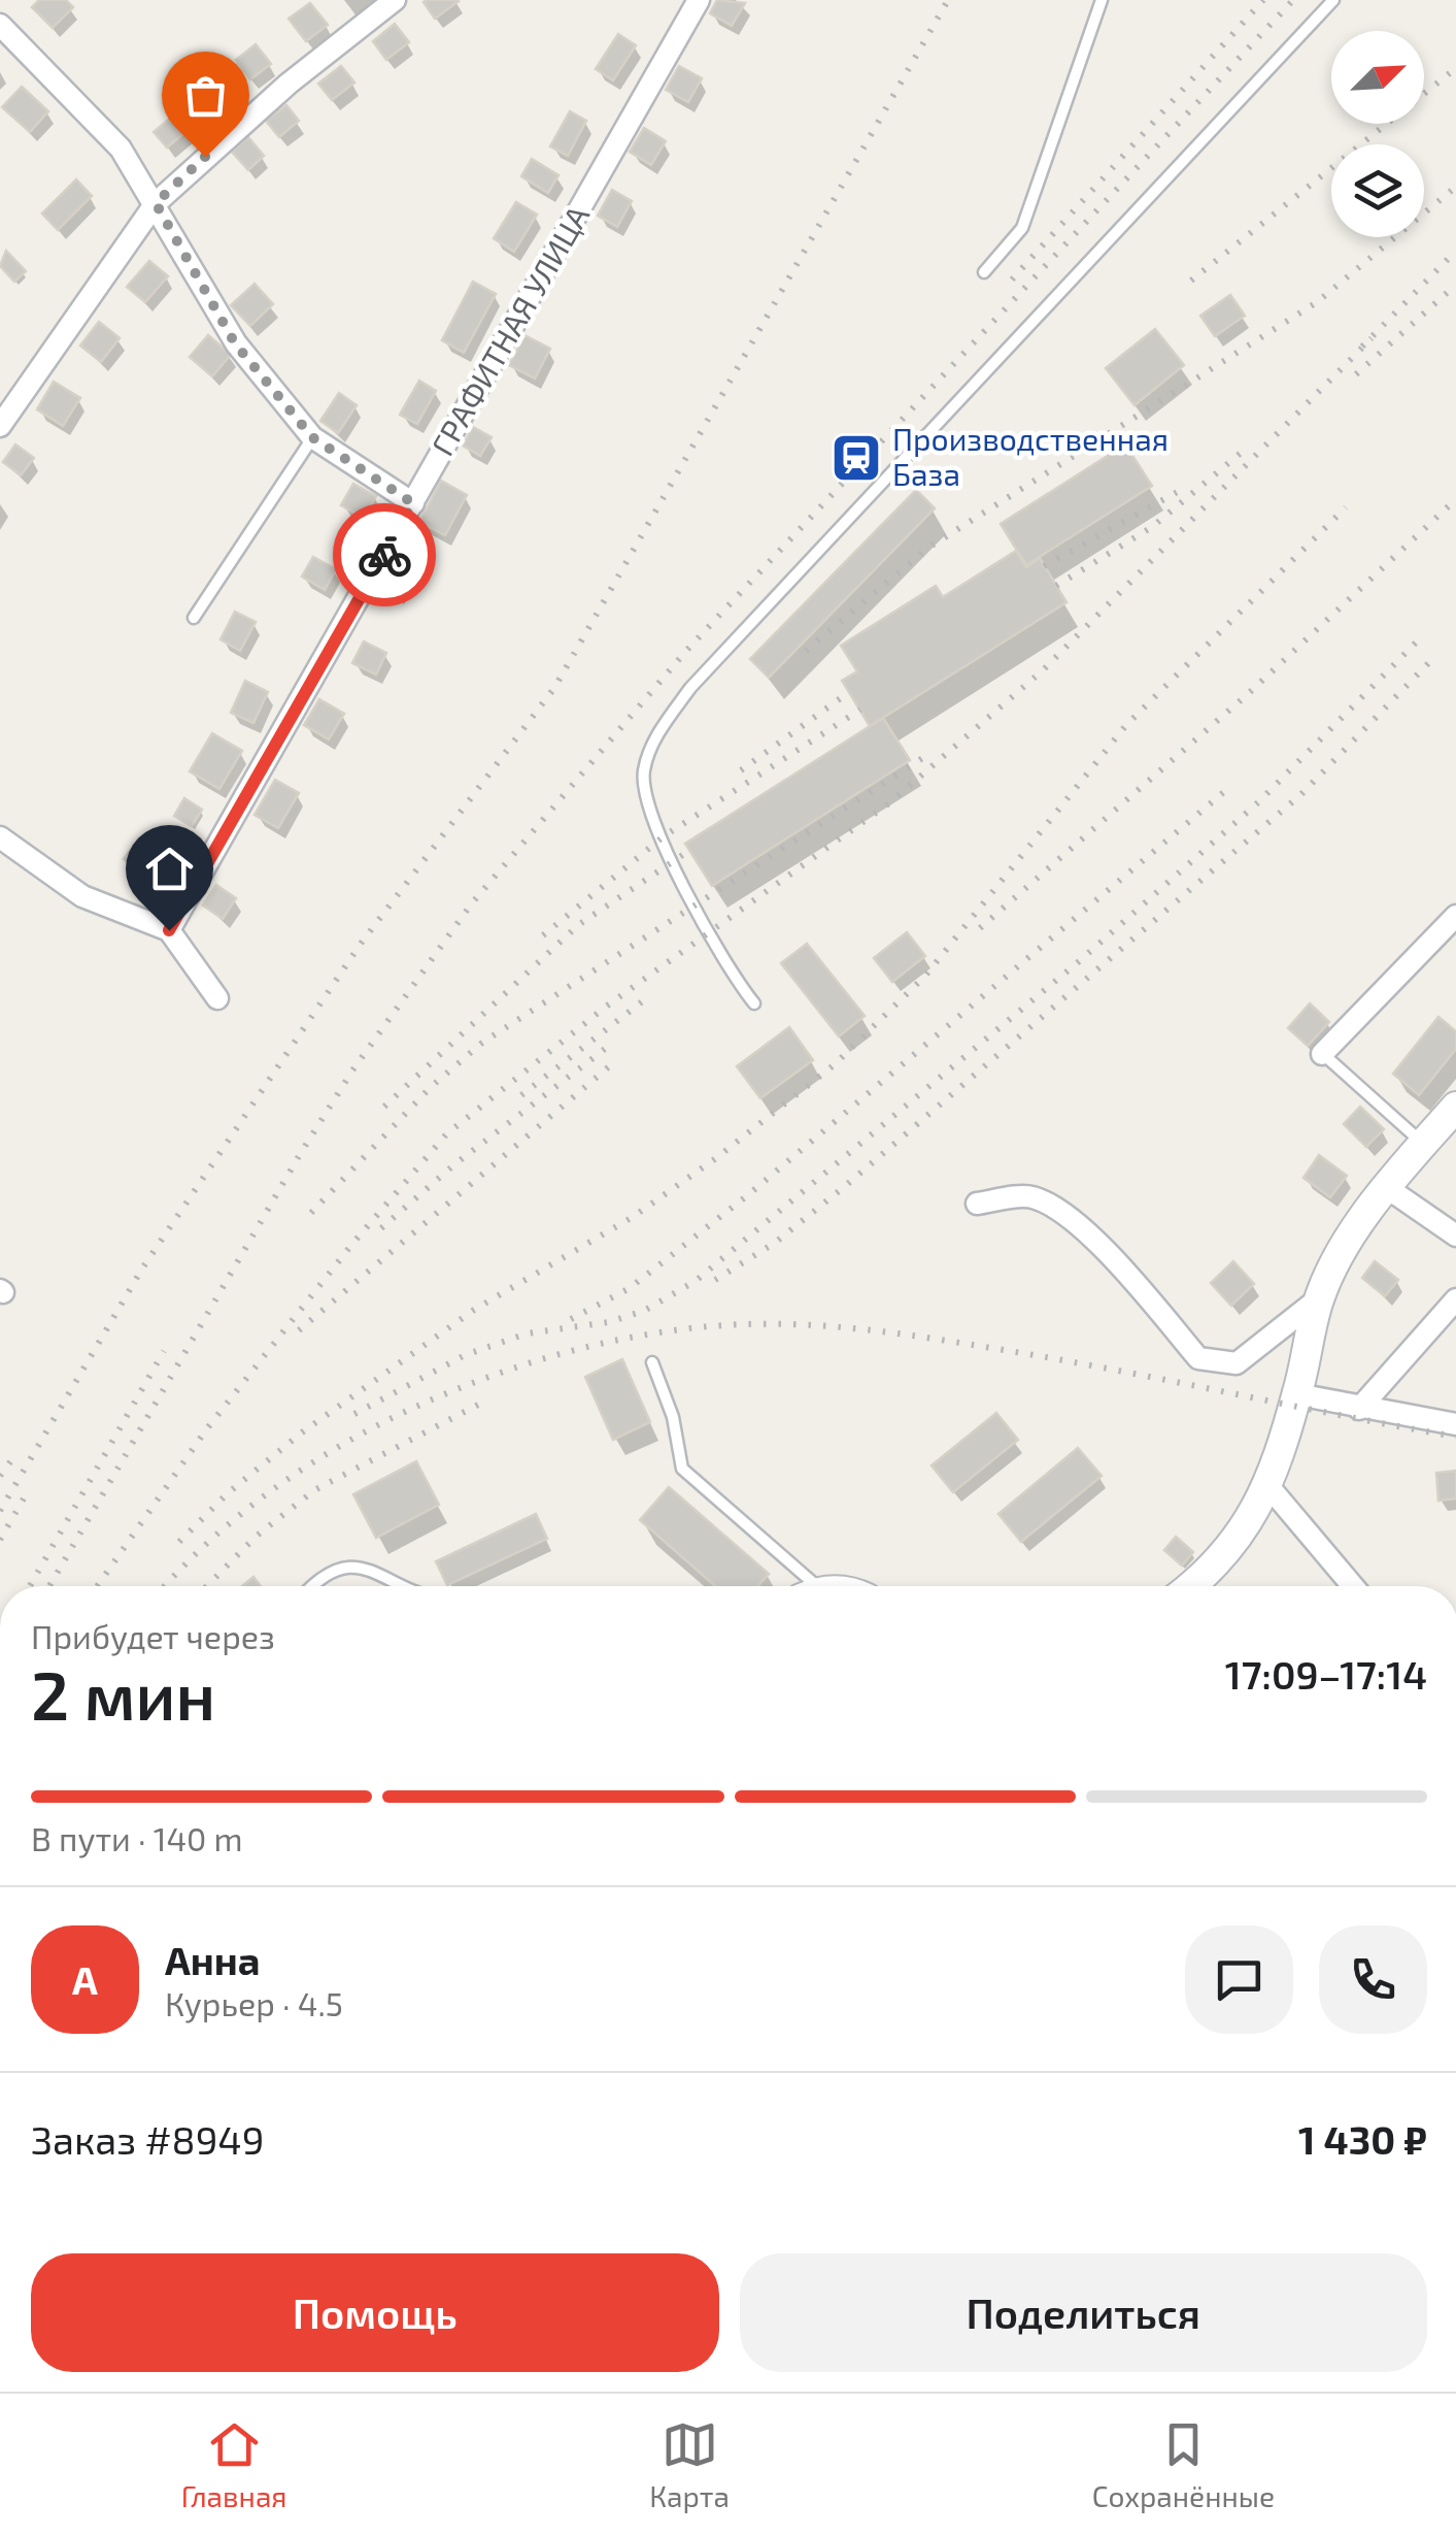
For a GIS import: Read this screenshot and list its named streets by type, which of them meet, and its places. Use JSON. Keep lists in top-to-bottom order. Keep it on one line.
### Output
{"streets":{"street":["ГРАФИТНАЯ УЛИЦА"]},"places":{"station":["Производственная База"]},"north":"top right","page":{"heading":["2 мин","Прибудет через","17:09–17:14"],"panel":["Анна","Курьер · 4.5","Заказ #8949","1 430 ₽"],"bar":"В пути · 140 m","round":"А","buttons":["Помощь","Поделиться"],"tabs":["Главная","Карта","Сохранённые"]}}
